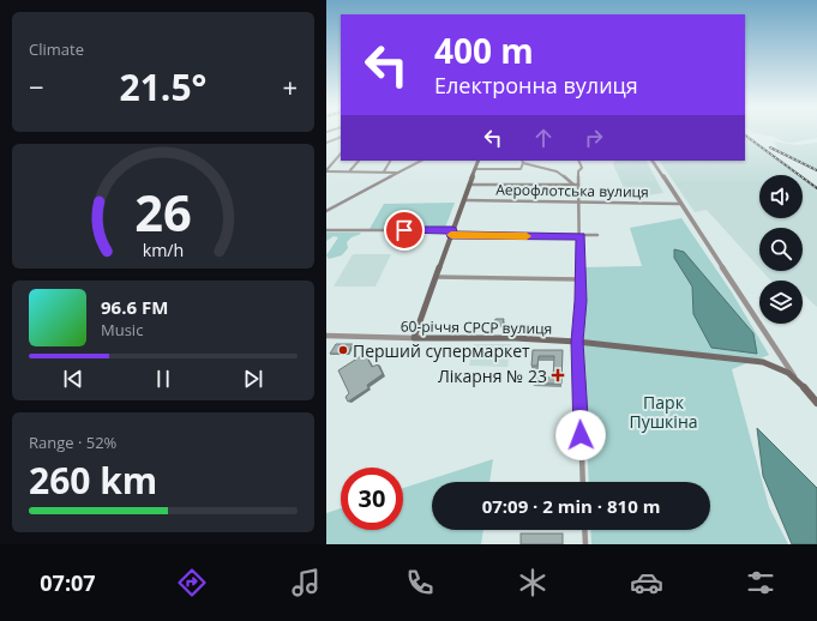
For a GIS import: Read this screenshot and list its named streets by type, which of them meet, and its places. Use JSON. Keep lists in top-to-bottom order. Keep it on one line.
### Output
{"streets":{"main road":["60-річчя СРСР вулиця"],"street":["Аерофлотська вулиця"]},"parks":["Парк Пушкіна"],"places":{"other":["Перший супермаркет"],"health":["Лікарня № 23"]},"page":{"tile":["Climate",["Range · 52%","260 km"]],"turn":["400 m","Електронна вулиця"],"heat":["−","21.5°","+"],"song":["96.6 FM","Music"],"limit":"30","trip":"07:09 · 2 min · 810 m","tabs":"07:07","gauge":["26","km/h"]}}
